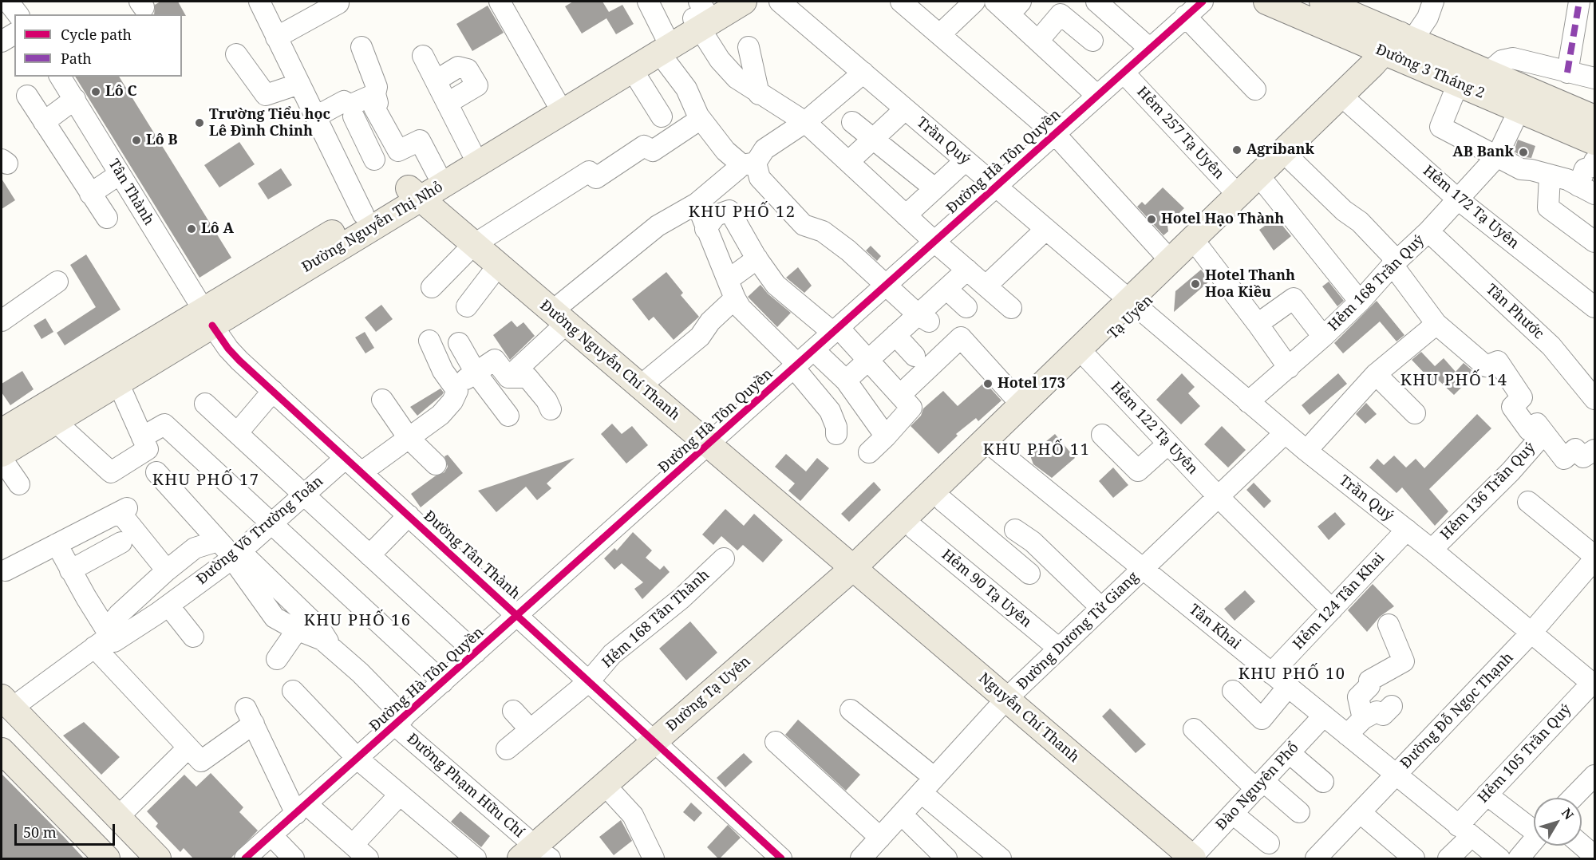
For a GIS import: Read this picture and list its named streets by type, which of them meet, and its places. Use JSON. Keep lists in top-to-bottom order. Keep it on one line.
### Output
{"streets":{"main road":["Đường 3 Tháng 2","Đường Nguyễn Thị Nhỏ","Tạ Uyên","Đường Nguyễn Chí Thanh","Đường Tạ Uyên","Nguyễn Chí Thanh"],"street":["Hẻm 257 Tạ Uyên","Trần Quý","Đường Hà Tôn Quyền","Tân Thành","Hẻm 172 Tạ Uyên","Hẻm 168 Trần Quý","Tân Phước","Hẻm 122 Tạ Uyên","Hẻm 136 Trần Quý","Đường Võ Trường Toản","Đường Tân Thành","Hẻm 90 Tạ Uyên","Hẻm 124 Tân Khai","Hẻm 168 Tân Thành","Tân Khai","Đường Dương Tử Giang","Đường Đỗ Ngọc Thạnh","Hẻm 105 Trần Quý","Đường Phạm Hữu Chí","Đào Nguyên Phổ"]},"crossings":[["Đường 3 Tháng 2","Hẻm 168 Trần Quý"],["Đường 3 Tháng 2","Tạ Uyên"],["Hẻm 257 Tạ Uyên","Đường Hà Tôn Quyền"],["Hẻm 257 Tạ Uyên","Tạ Uyên"],["Trần Quý","Đường Hà Tôn Quyền"],["Trần Quý","Hẻm 168 Trần Quý"],["Trần Quý","Tạ Uyên"],["Trần Quý","Hẻm 136 Trần Quý"],["Trần Quý","Hẻm 124 Tân Khai"],["Trần Quý","Đường Dương Tử Giang"],["Trần Quý","Đường Đỗ Ngọc Thạnh"],["Trần Quý","Hẻm 105 Trần Quý"],["Đường Hà Tôn Quyền","Đường Nguyễn Chí Thanh"],["Đường Hà Tôn Quyền","Đường Tân Thành"],["Đường Hà Tôn Quyền","Đường Phạm Hữu Chí"],["Tân Thành","Đường Nguyễn Thị Nhỏ"],["Tân Thành","Đường Tân Thành"],["Hẻm 172 Tạ Uyên","Hẻm 168 Trần Quý"],["Hẻm 172 Tạ Uyên","Tạ Uyên"],["Đường Nguyễn Thị Nhỏ","Đường Nguyễn Chí Thanh"],["Đường Nguyễn Thị Nhỏ","Đường Tân Thành"],["Hẻm 168 Trần Quý","Tân Phước"],["Tạ Uyên","Đường Nguyễn Chí Thanh"],["Tạ Uyên","Hẻm 122 Tạ Uyên"],["Tạ Uyên","Hẻm 90 Tạ Uyên"],["Tạ Uyên","Tân Khai"],["Tạ Uyên","Đường Tạ Uyên"],["Tạ Uyên","Nguyễn Chí Thanh"],["Đường Nguyễn Chí Thanh","Đường Tạ Uyên"],["Đường Nguyễn Chí Thanh","Nguyễn Chí Thanh"],["Hẻm 122 Tạ Uyên","Hẻm 124 Tân Khai"],["Hẻm 122 Tạ Uyên","Đường Dương Tử Giang"],["Đường Võ Trường Toản","Đường Tân Thành"],["Đường Tân Thành","Hẻm 168 Tân Thành"],["Đường Tân Thành","Đường Tạ Uyên"],["Hẻm 90 Tạ Uyên","Đường Dương Tử Giang"],["Hẻm 124 Tân Khai","Tân Khai"],["Tân Khai","Đường Dương Tử Giang"],["Tân Khai","Đường Đỗ Ngọc Thạnh"],["Tân Khai","Hẻm 105 Trần Quý"],["Tân Khai","Đào Nguyên Phổ"],["Đường Dương Tử Giang","Nguyễn Chí Thanh"],["Đường Tạ Uyên","Nguyễn Chí Thanh"],["Đường Tạ Uyên","Đường Phạm Hữu Chí"],["Nguyễn Chí Thanh","Đào Nguyên Phổ"]],"districts":["KHU PHỐ 12","KHU PHỐ 14","KHU PHỐ 11","KHU PHỐ 17","KHU PHỐ 16","KHU PHỐ 10"],"places":["Lô C","Trường Tiểu học Lê Đình Chinh","Lô B","Agribank","AB Bank","Hotel Hạo Thành","Lô A","Hotel Thanh Hoa Kiều","Hotel 173"],"legend":["Cycle path","Path"],"scale_bar":"50 m","north":"top right"}
